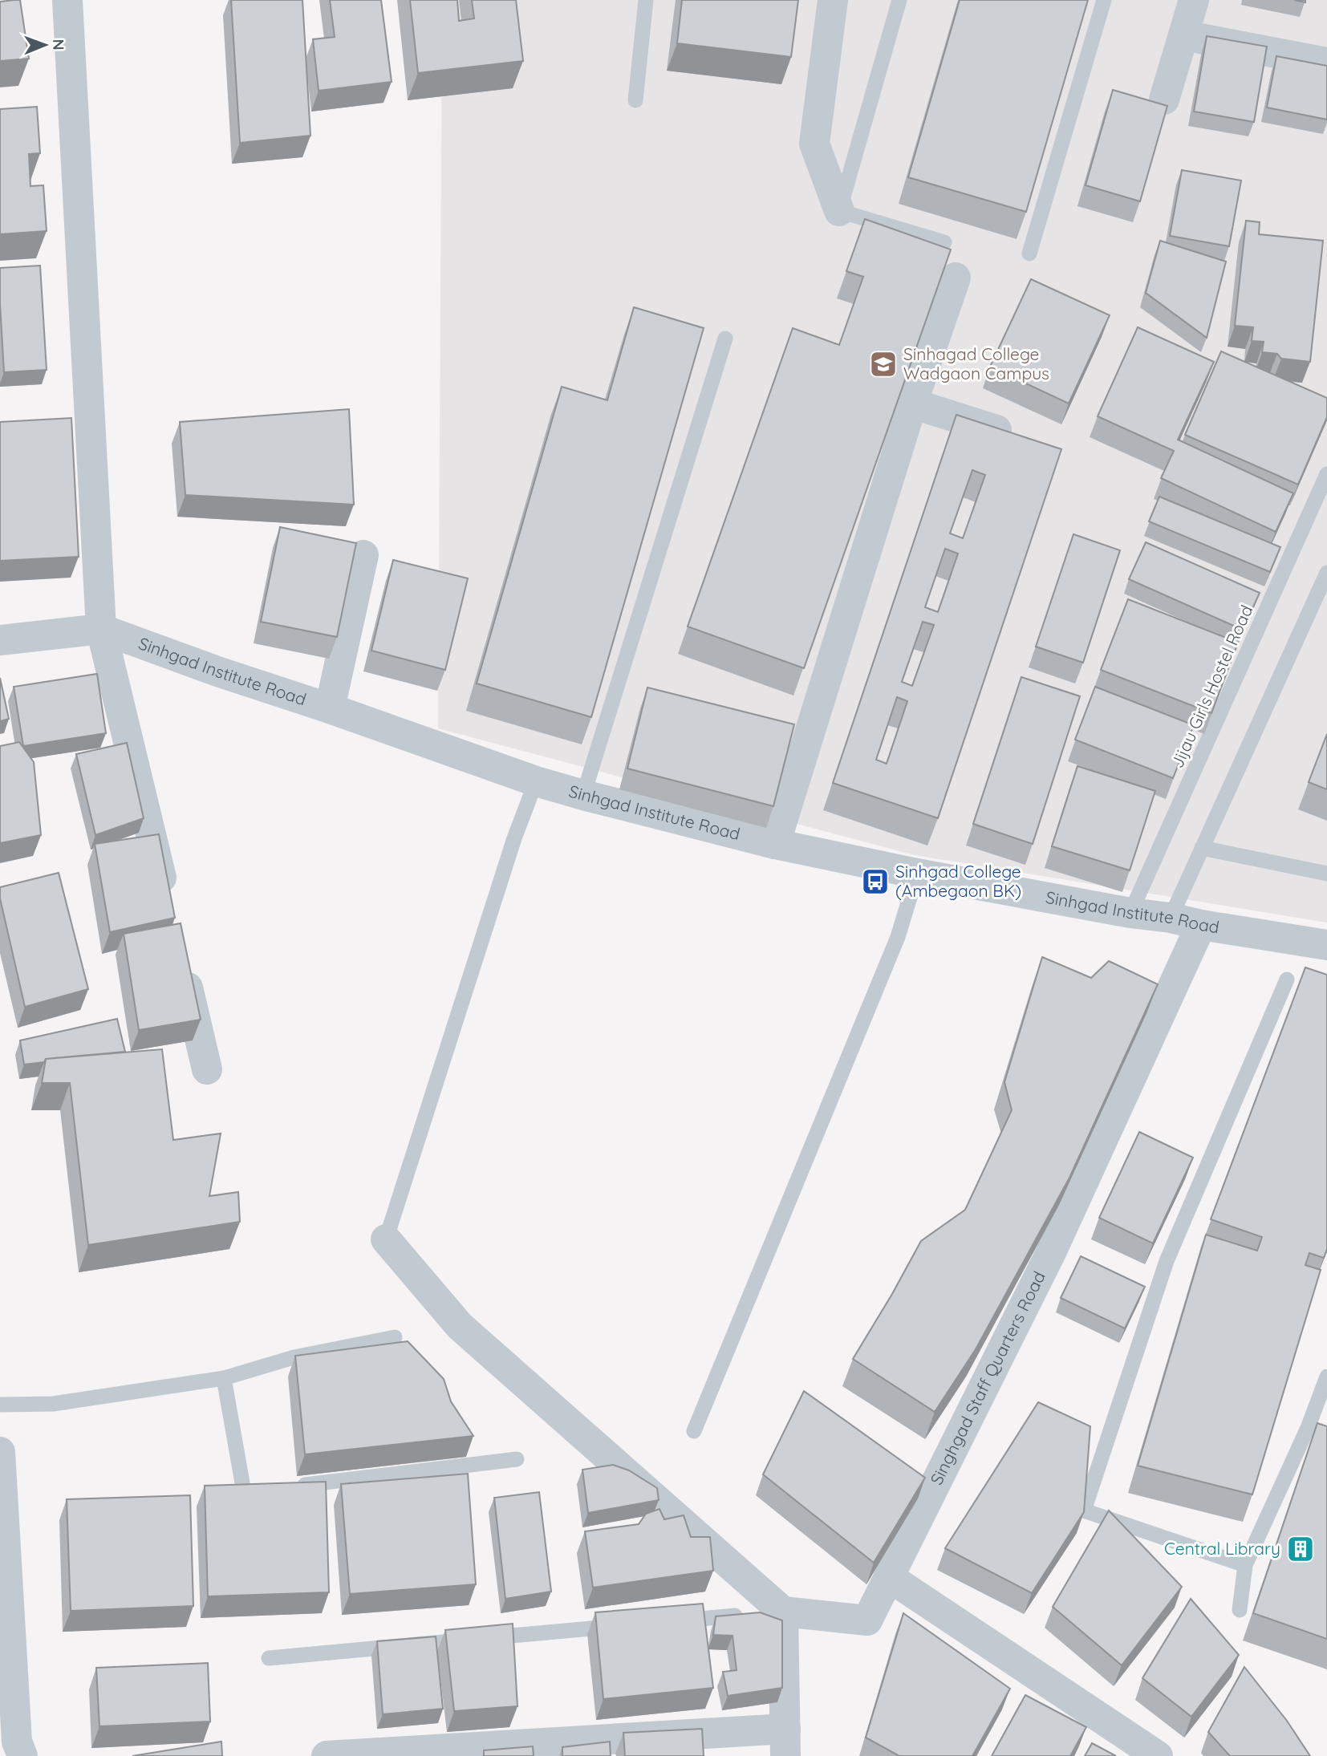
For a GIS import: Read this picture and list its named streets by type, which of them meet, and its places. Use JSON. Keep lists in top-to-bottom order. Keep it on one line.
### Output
{"streets":{"street":["Sinhgad Institute Road","Singhgad Staff Quarters Road"],"lane":["Jijau Girls Hostel Road"]},"crossings":[["Sinhgad Institute Road","Jijau Girls Hostel Road"],["Sinhgad Institute Road","Singhgad Staff Quarters Road"]],"places":{"school or university":["Sinhagad College Wadgaon Campus"],"bus stop":["Sinhgad College (Ambegaon BK)"],"building":["Central Library"]},"north":"right"}
